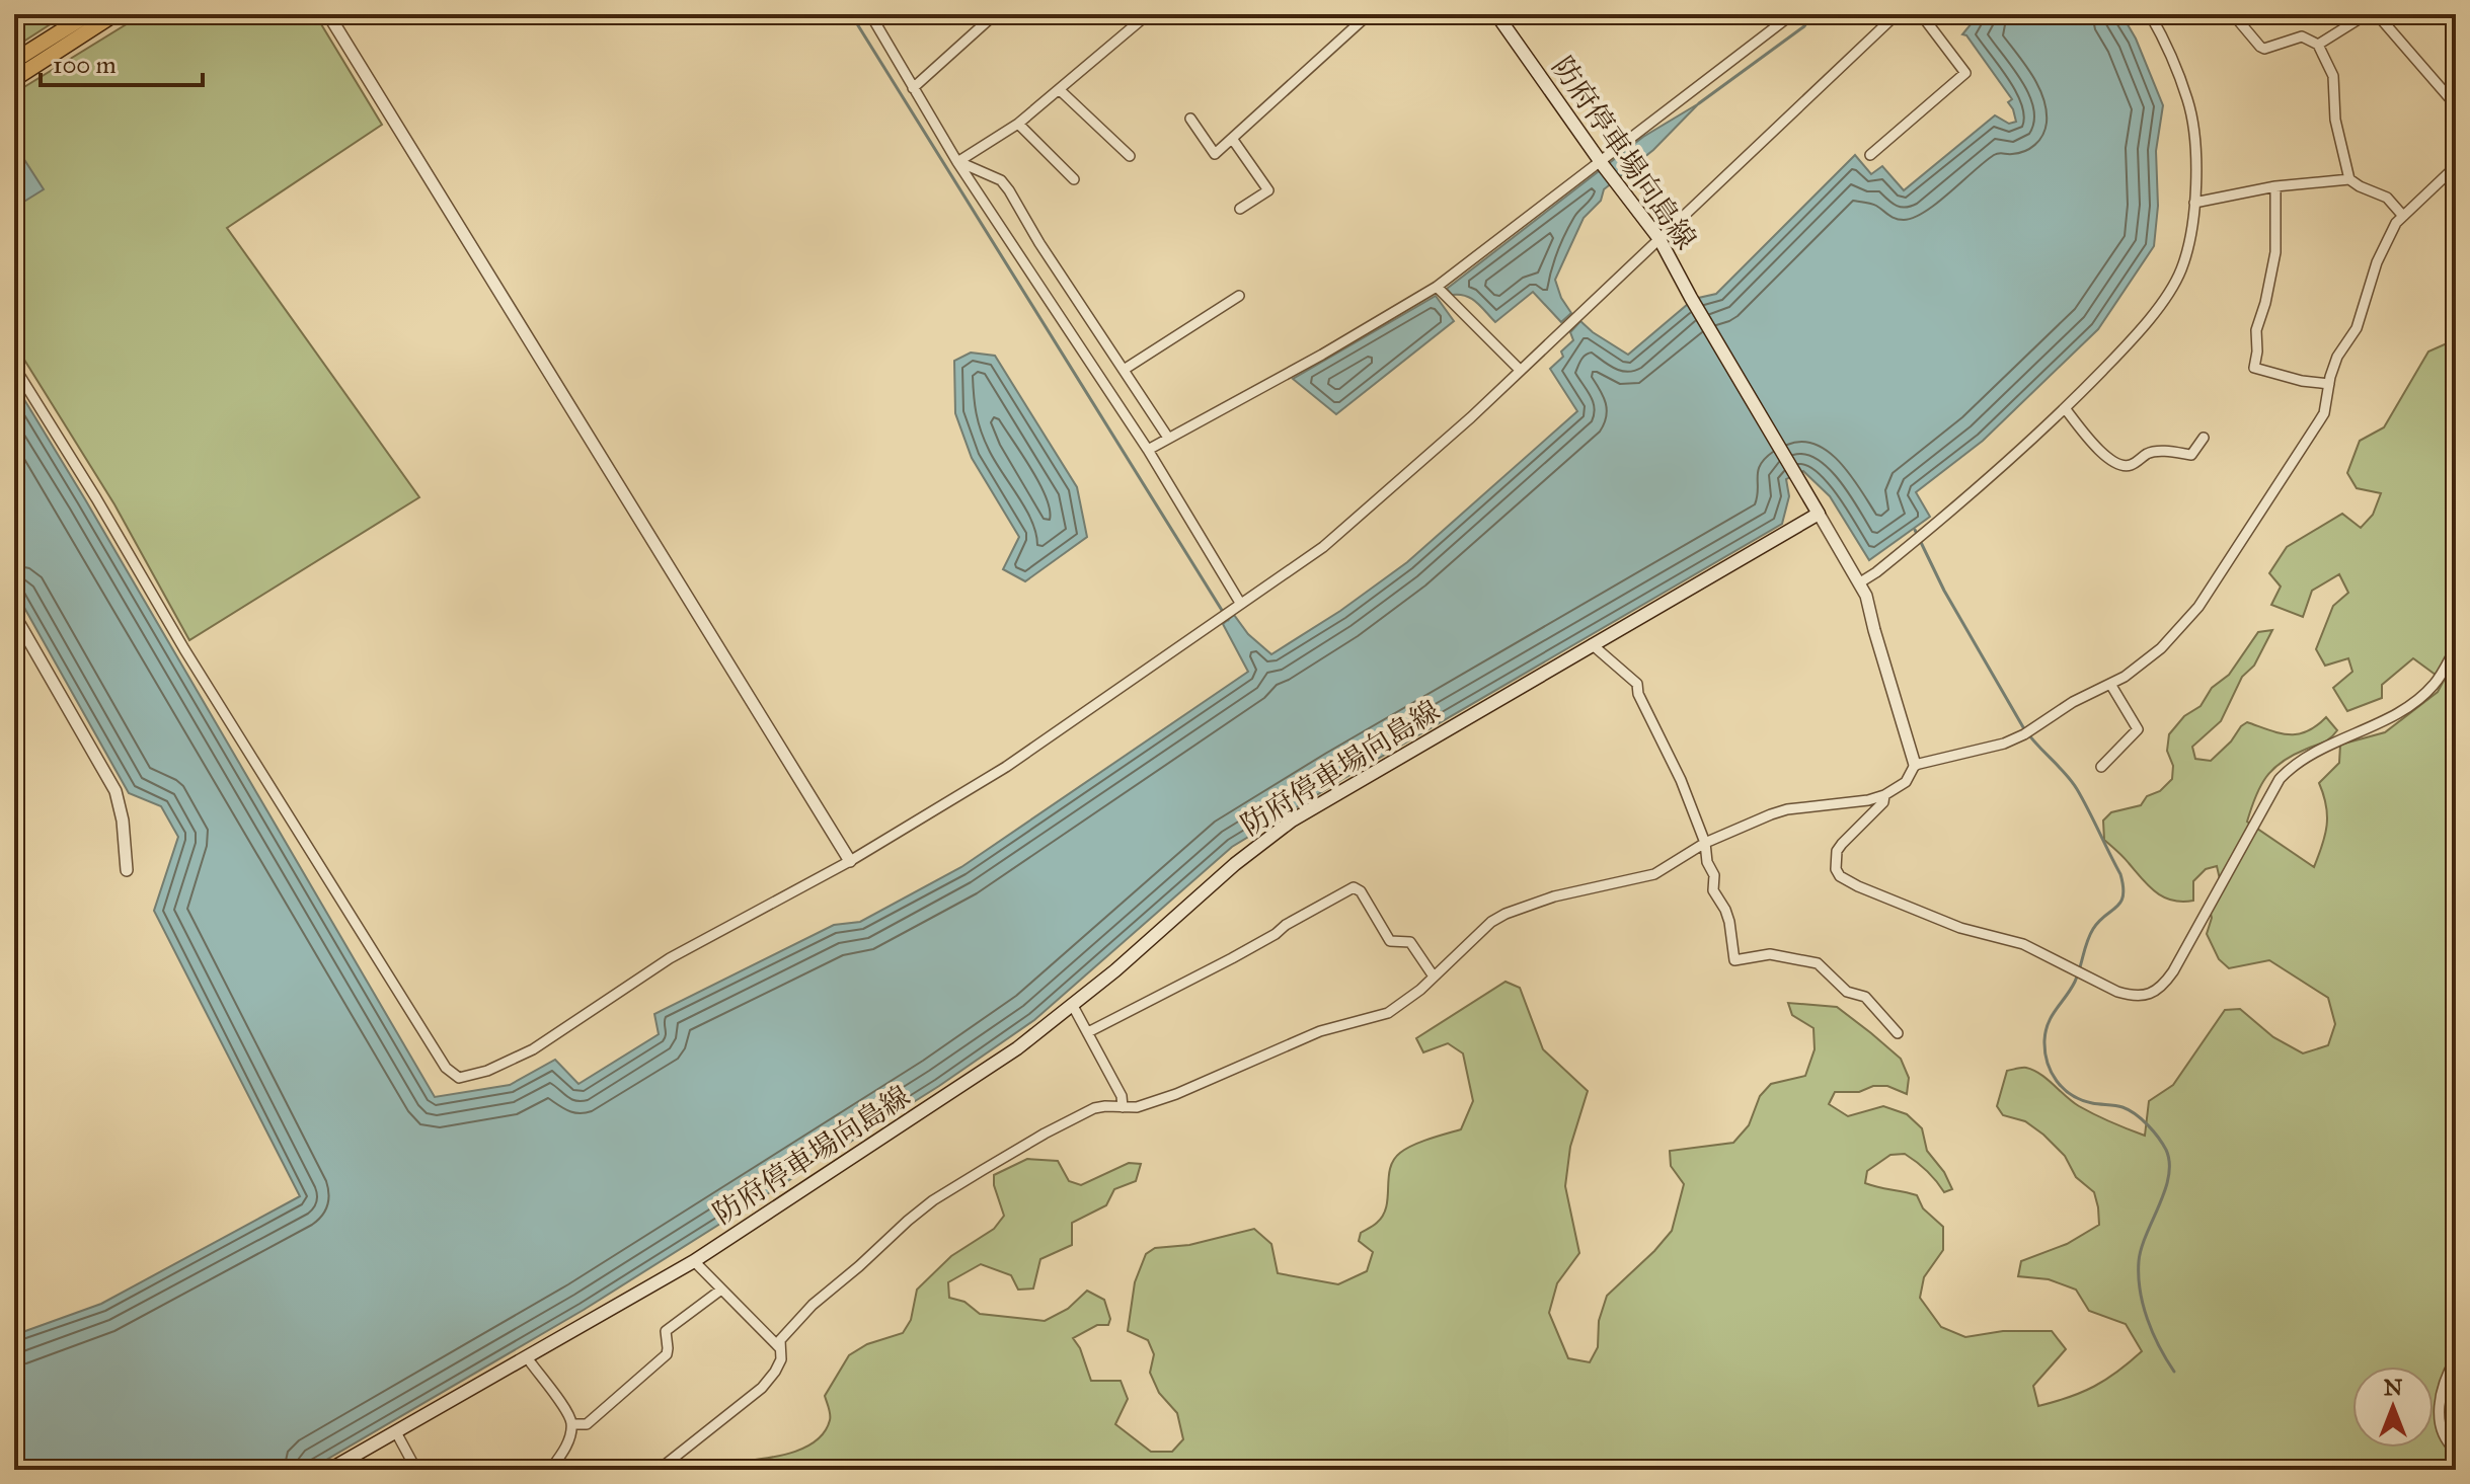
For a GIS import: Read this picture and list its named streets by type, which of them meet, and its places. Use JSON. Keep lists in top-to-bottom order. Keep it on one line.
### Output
{"streets":{"main road":["防府停車場向島線"]},"scale_bar":"100 m","north":"top"}
